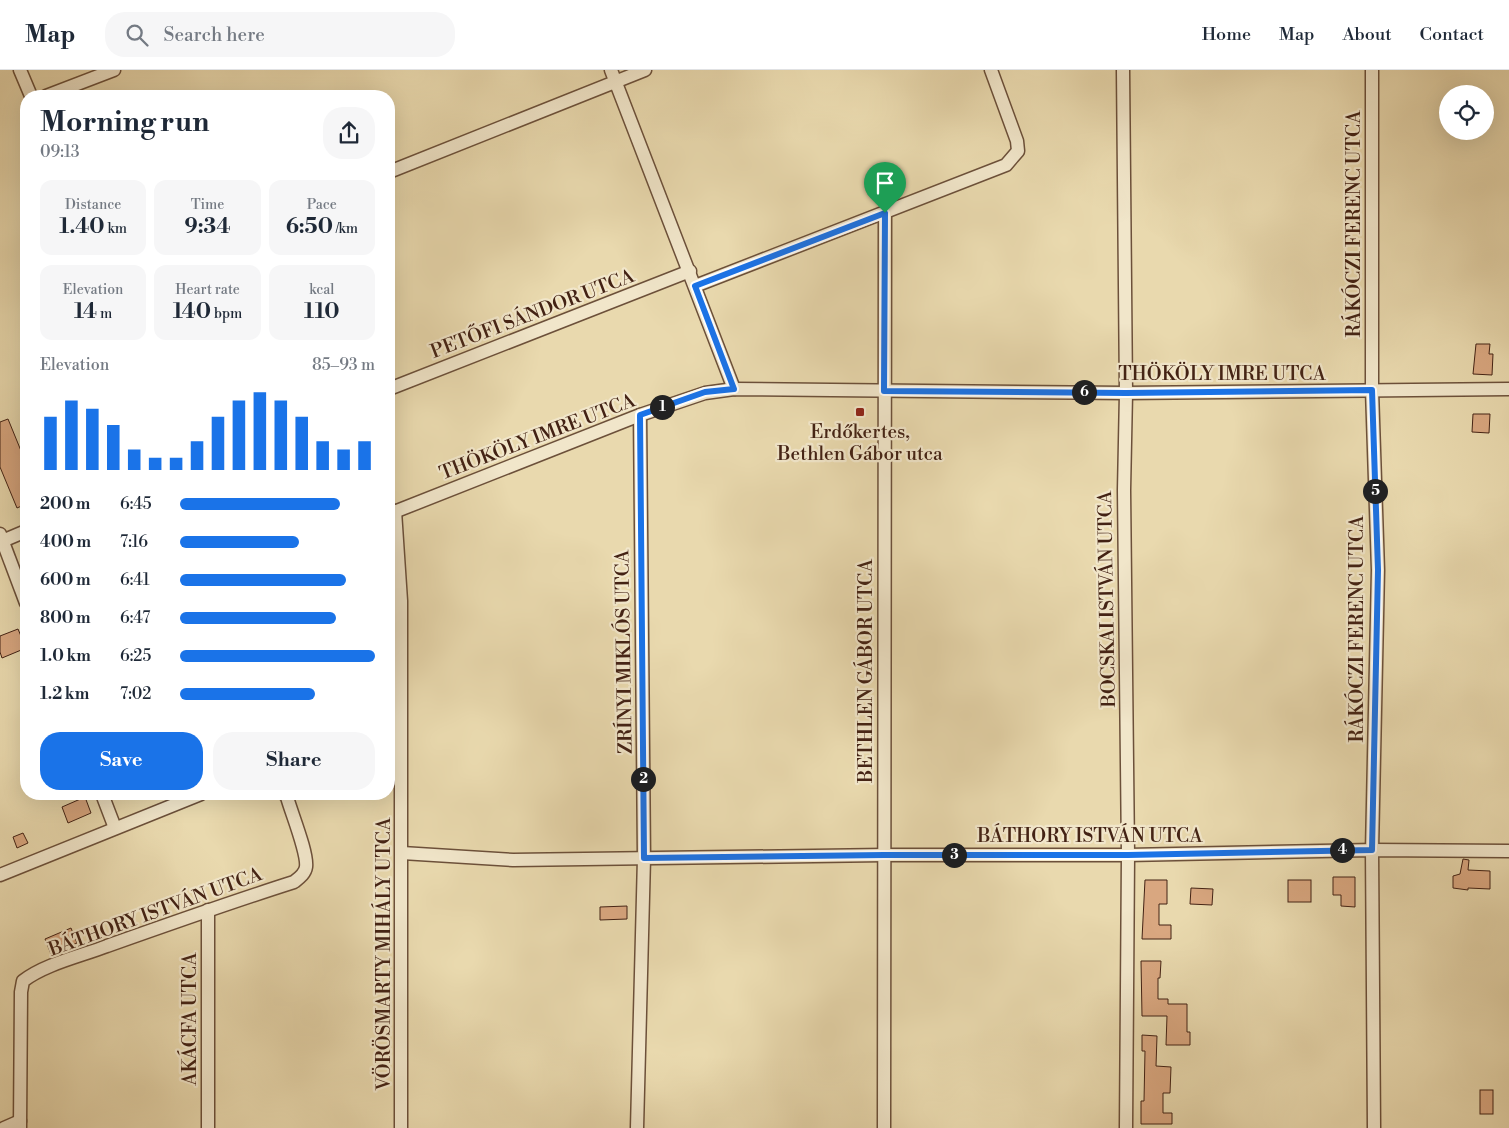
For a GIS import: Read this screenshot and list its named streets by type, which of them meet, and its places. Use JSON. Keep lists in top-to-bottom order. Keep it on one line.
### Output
{"streets":{"street":["RÁKÓCZI FERENC UTCA","PETŐFI SÁNDOR UTCA","THÖKÖLY IMRE UTCA","BOCSKAI ISTVÁN UTCA","ZRÍNYI MIKLÓS UTCA","BETHLEN GÁBOR UTCA","BÁTHORY ISTVÁN UTCA","VÖRÖSMARTY MIHÁLY UTCA","AKÁCFA UTCA"]},"crossings":[["RÁKÓCZI FERENC UTCA","THÖKÖLY IMRE UTCA"],["RÁKÓCZI FERENC UTCA","BÁTHORY ISTVÁN UTCA"],["THÖKÖLY IMRE UTCA","BOCSKAI ISTVÁN UTCA"],["THÖKÖLY IMRE UTCA","ZRÍNYI MIKLÓS UTCA"],["THÖKÖLY IMRE UTCA","BETHLEN GÁBOR UTCA"],["BOCSKAI ISTVÁN UTCA","BÁTHORY ISTVÁN UTCA"],["ZRÍNYI MIKLÓS UTCA","BÁTHORY ISTVÁN UTCA"],["BETHLEN GÁBOR UTCA","BÁTHORY ISTVÁN UTCA"],["BÁTHORY ISTVÁN UTCA","VÖRÖSMARTY MIHÁLY UTCA"],["BÁTHORY ISTVÁN UTCA","AKÁCFA UTCA"]],"places":{"transit":["Erdőkertes, Bethlen Gábor utca"]},"page":{"header":"Map","search":"Search here","nav":["Home","Map","About","Contact"],"heading":["Morning run","09:13"],"stats":[["Distance","1.40 km"],["Time","9:34"],["Pace","6:50 /km"],["Elevation","14 m"],["Heart rate","140 bpm"],["kcal","110"]],"chart":["Elevation","85–93 m"],"pins":["6","1","5","2","4","3"],"list":[{"name":"200 m","note":"6:45"},{"name":"400 m","note":"7:16"},{"name":"600 m","note":"6:41"},{"name":"800 m","note":"6:47"},{"name":"1.0 km","note":"6:25"},{"name":"1.2 km","note":"7:02"}],"buttons":["Save","Share"]}}
